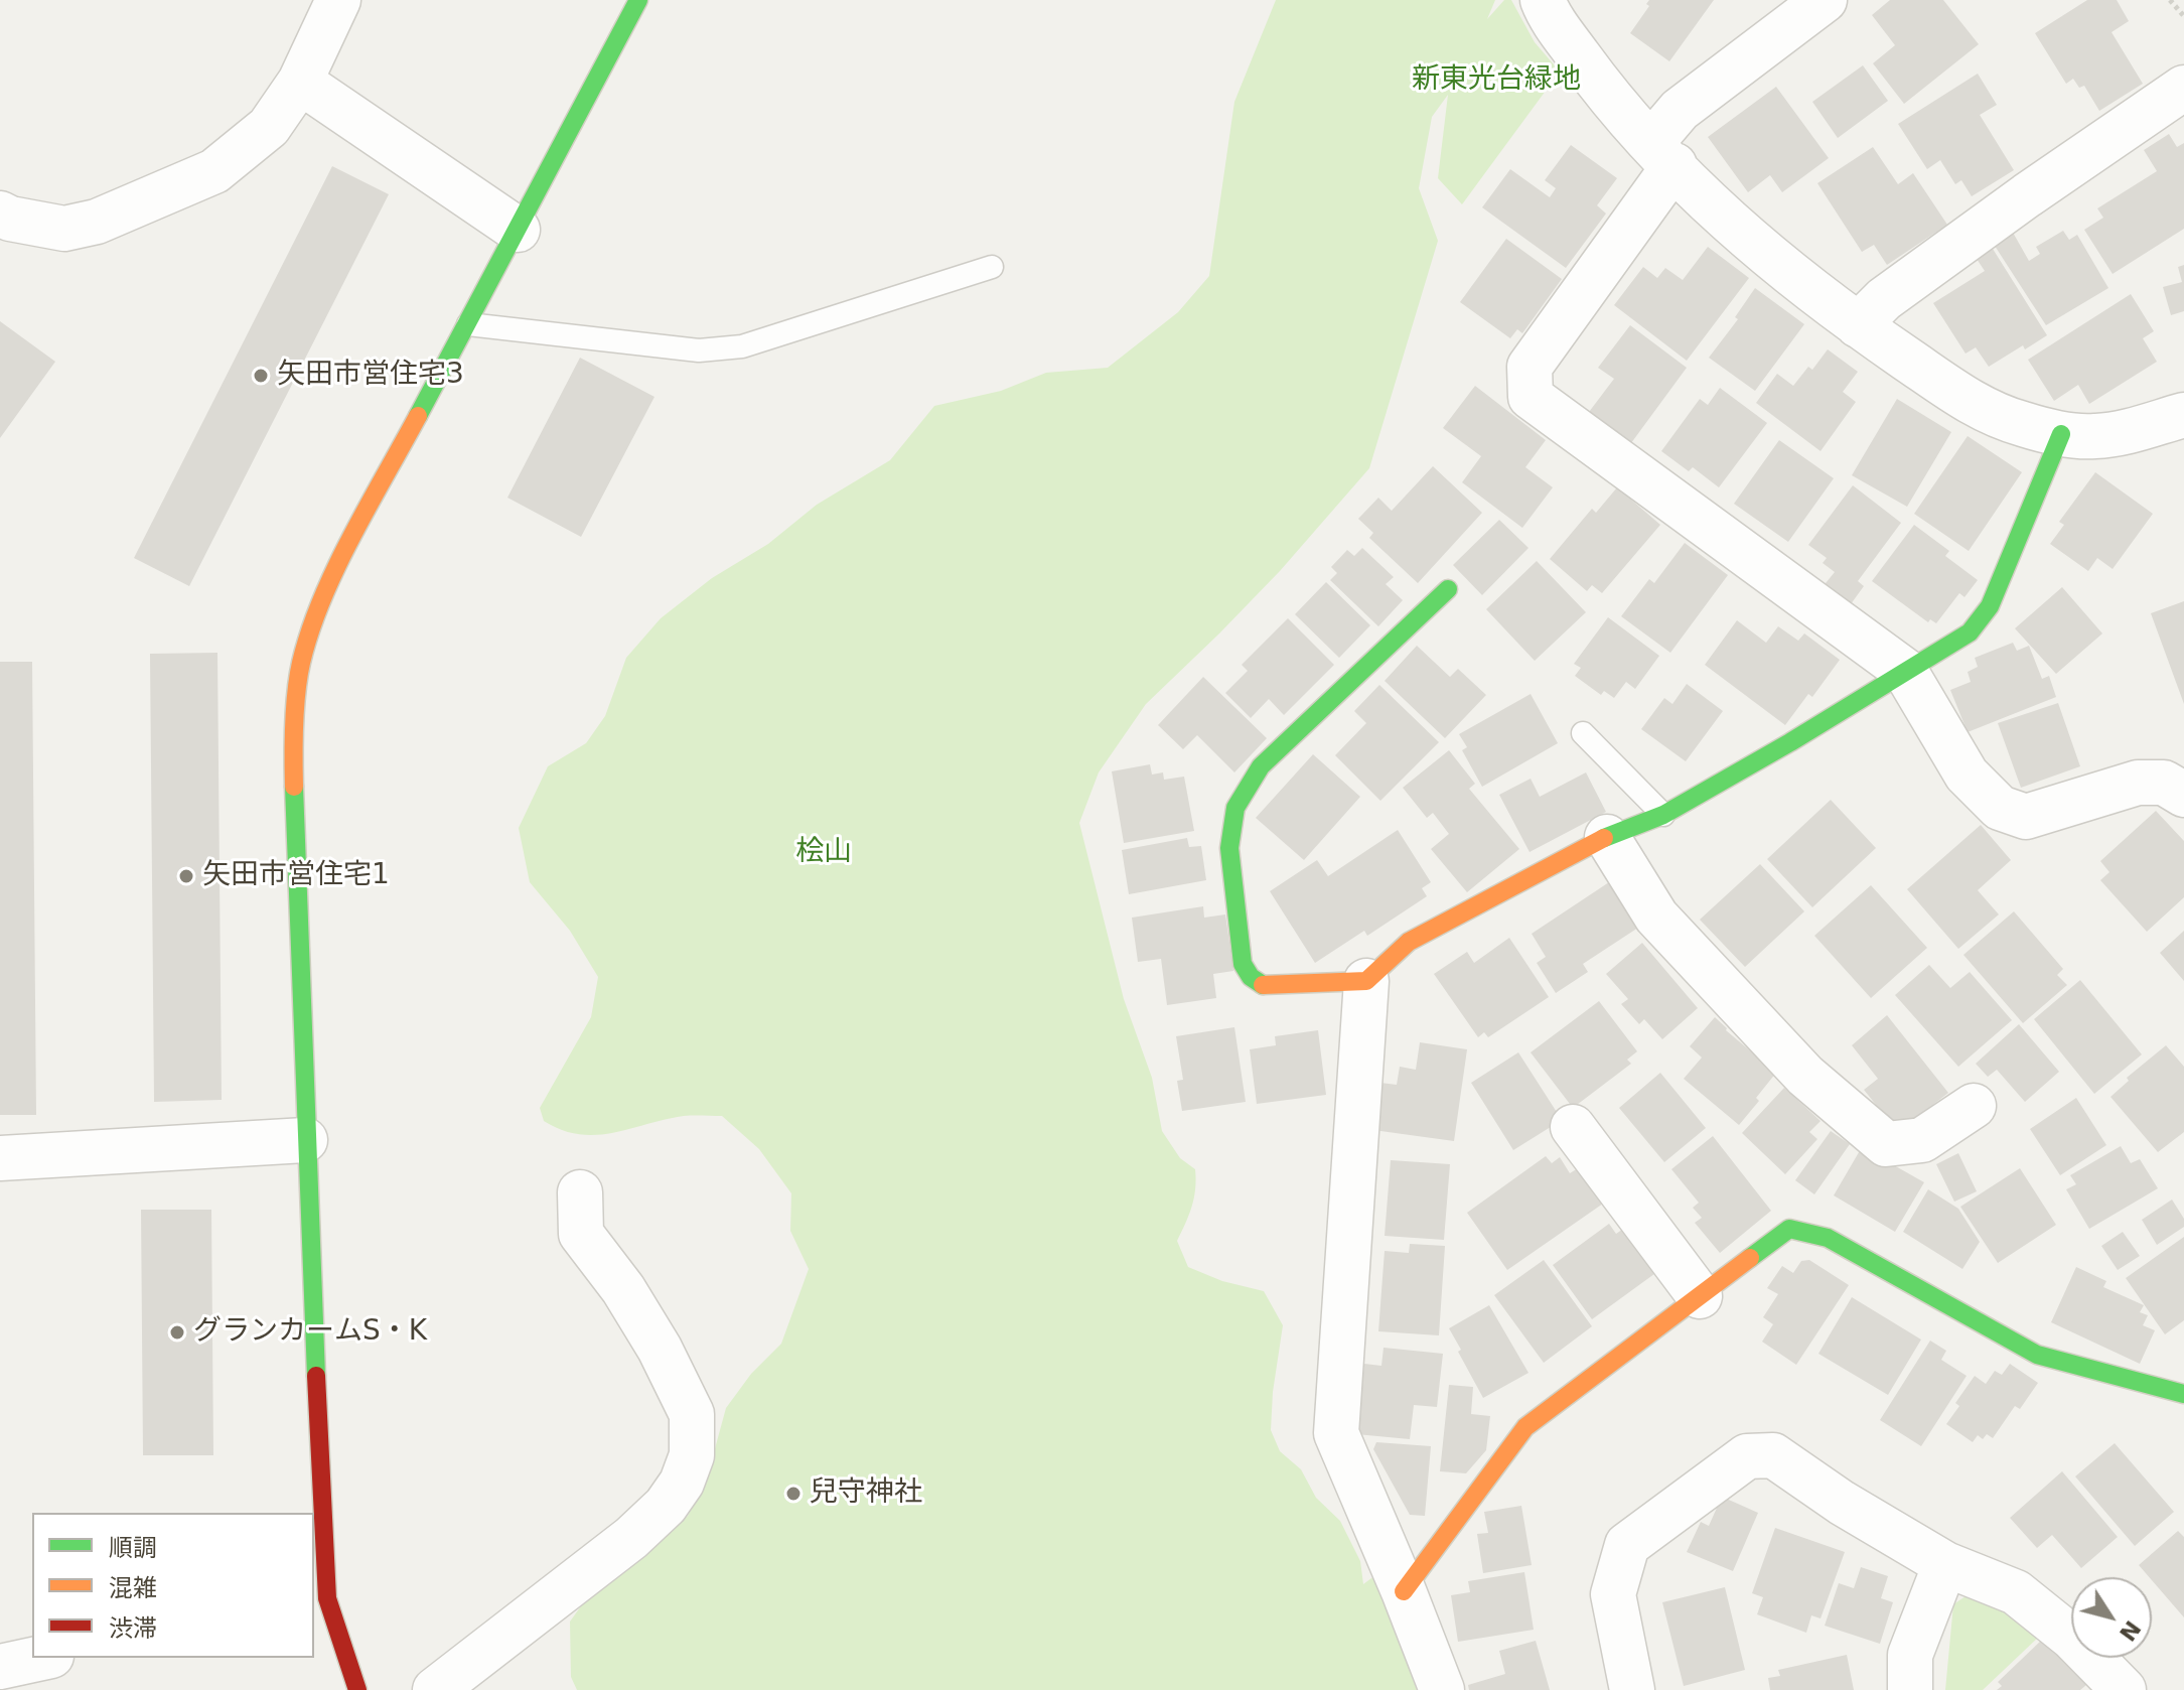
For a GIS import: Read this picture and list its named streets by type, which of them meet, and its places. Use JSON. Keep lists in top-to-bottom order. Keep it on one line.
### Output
{"parks":["新東光台緑地","桧山"],"places":["矢田市営住宅3","矢田市営住宅1","グランカームS・K","兒守神社"],"legend":["順調","混雑","渋滞"],"north":"bottom right"}
